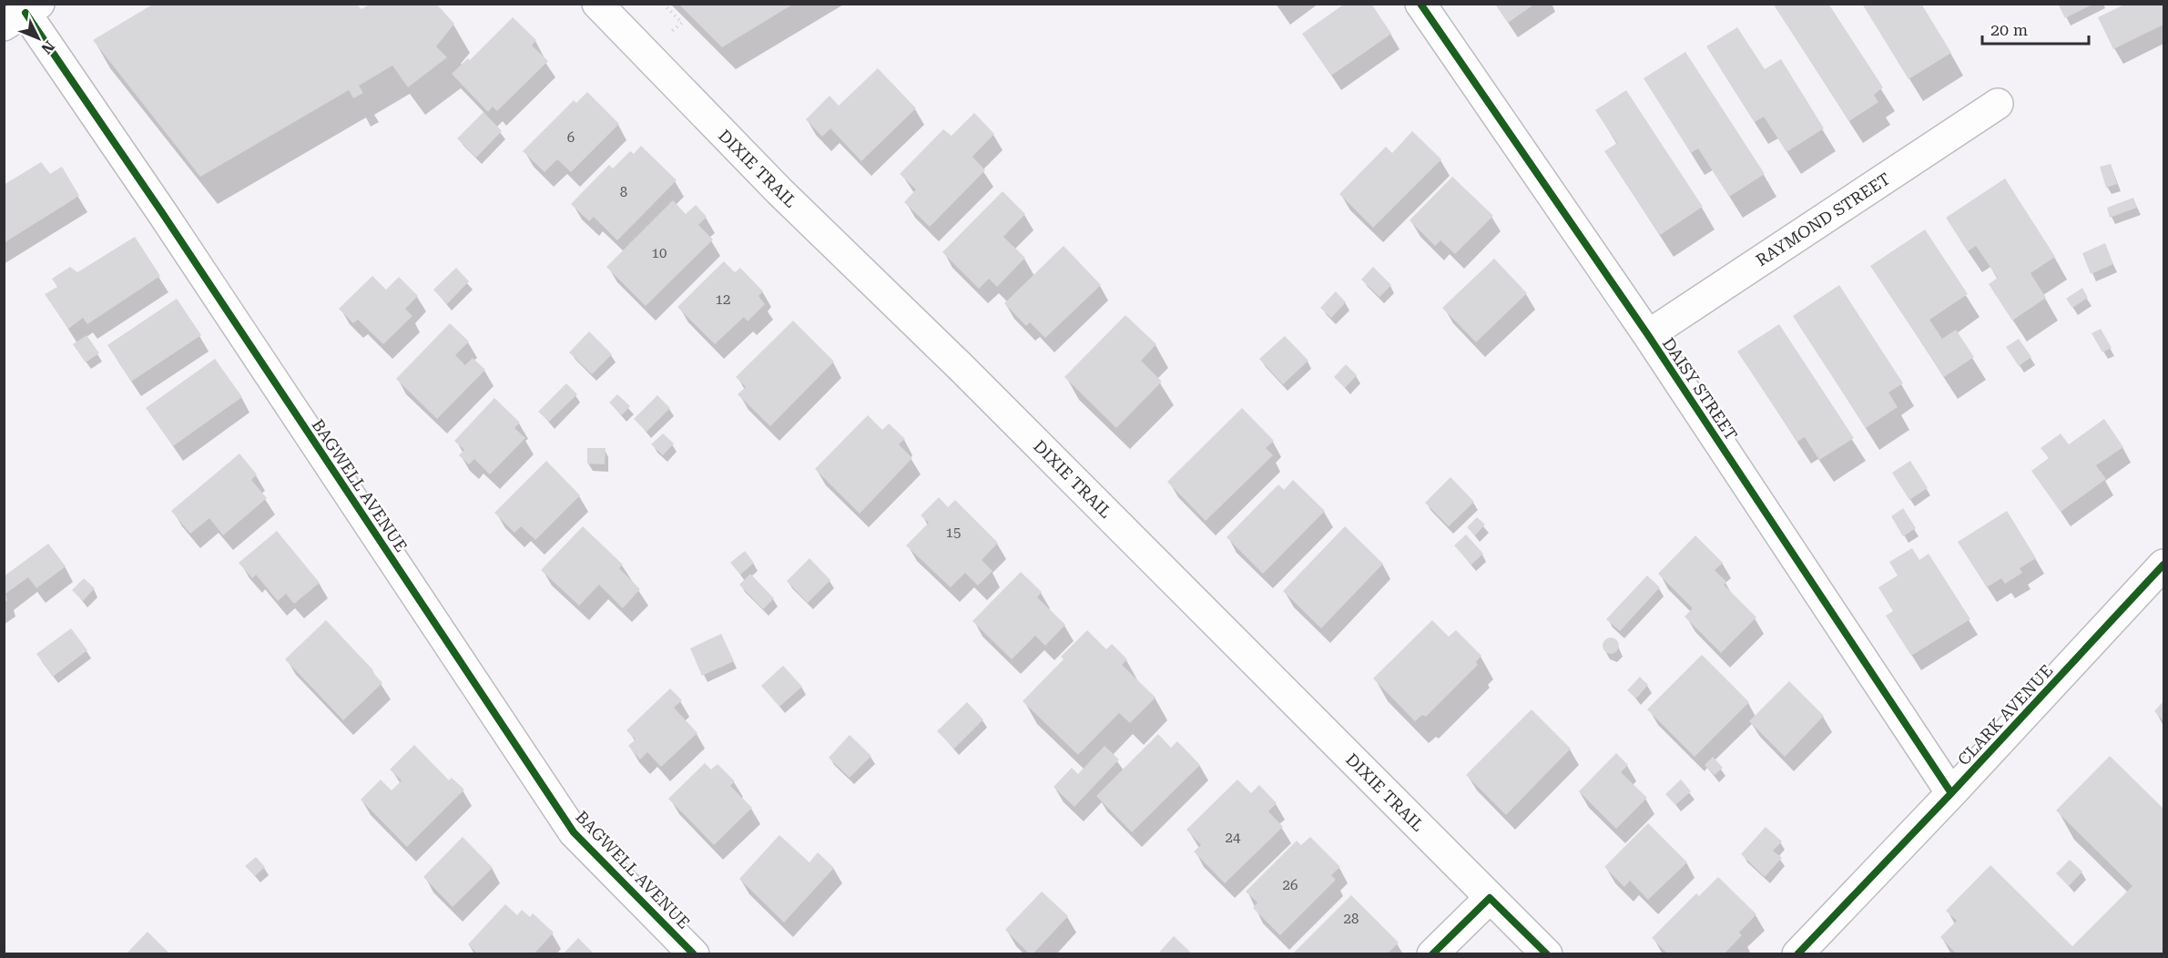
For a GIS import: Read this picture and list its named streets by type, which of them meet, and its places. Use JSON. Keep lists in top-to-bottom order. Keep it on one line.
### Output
{"streets":{"street":["DIXIE TRAIL","RAYMOND STREET","DAISY STREET","BAGWELL AVENUE","CLARK AVENUE"]},"crossings":[["RAYMOND STREET","DAISY STREET"],["DAISY STREET","CLARK AVENUE"]],"house_numbers":["6","8","10","12","15","24","26","28"],"scale_bar":"20 m","north":"bottom right"}
